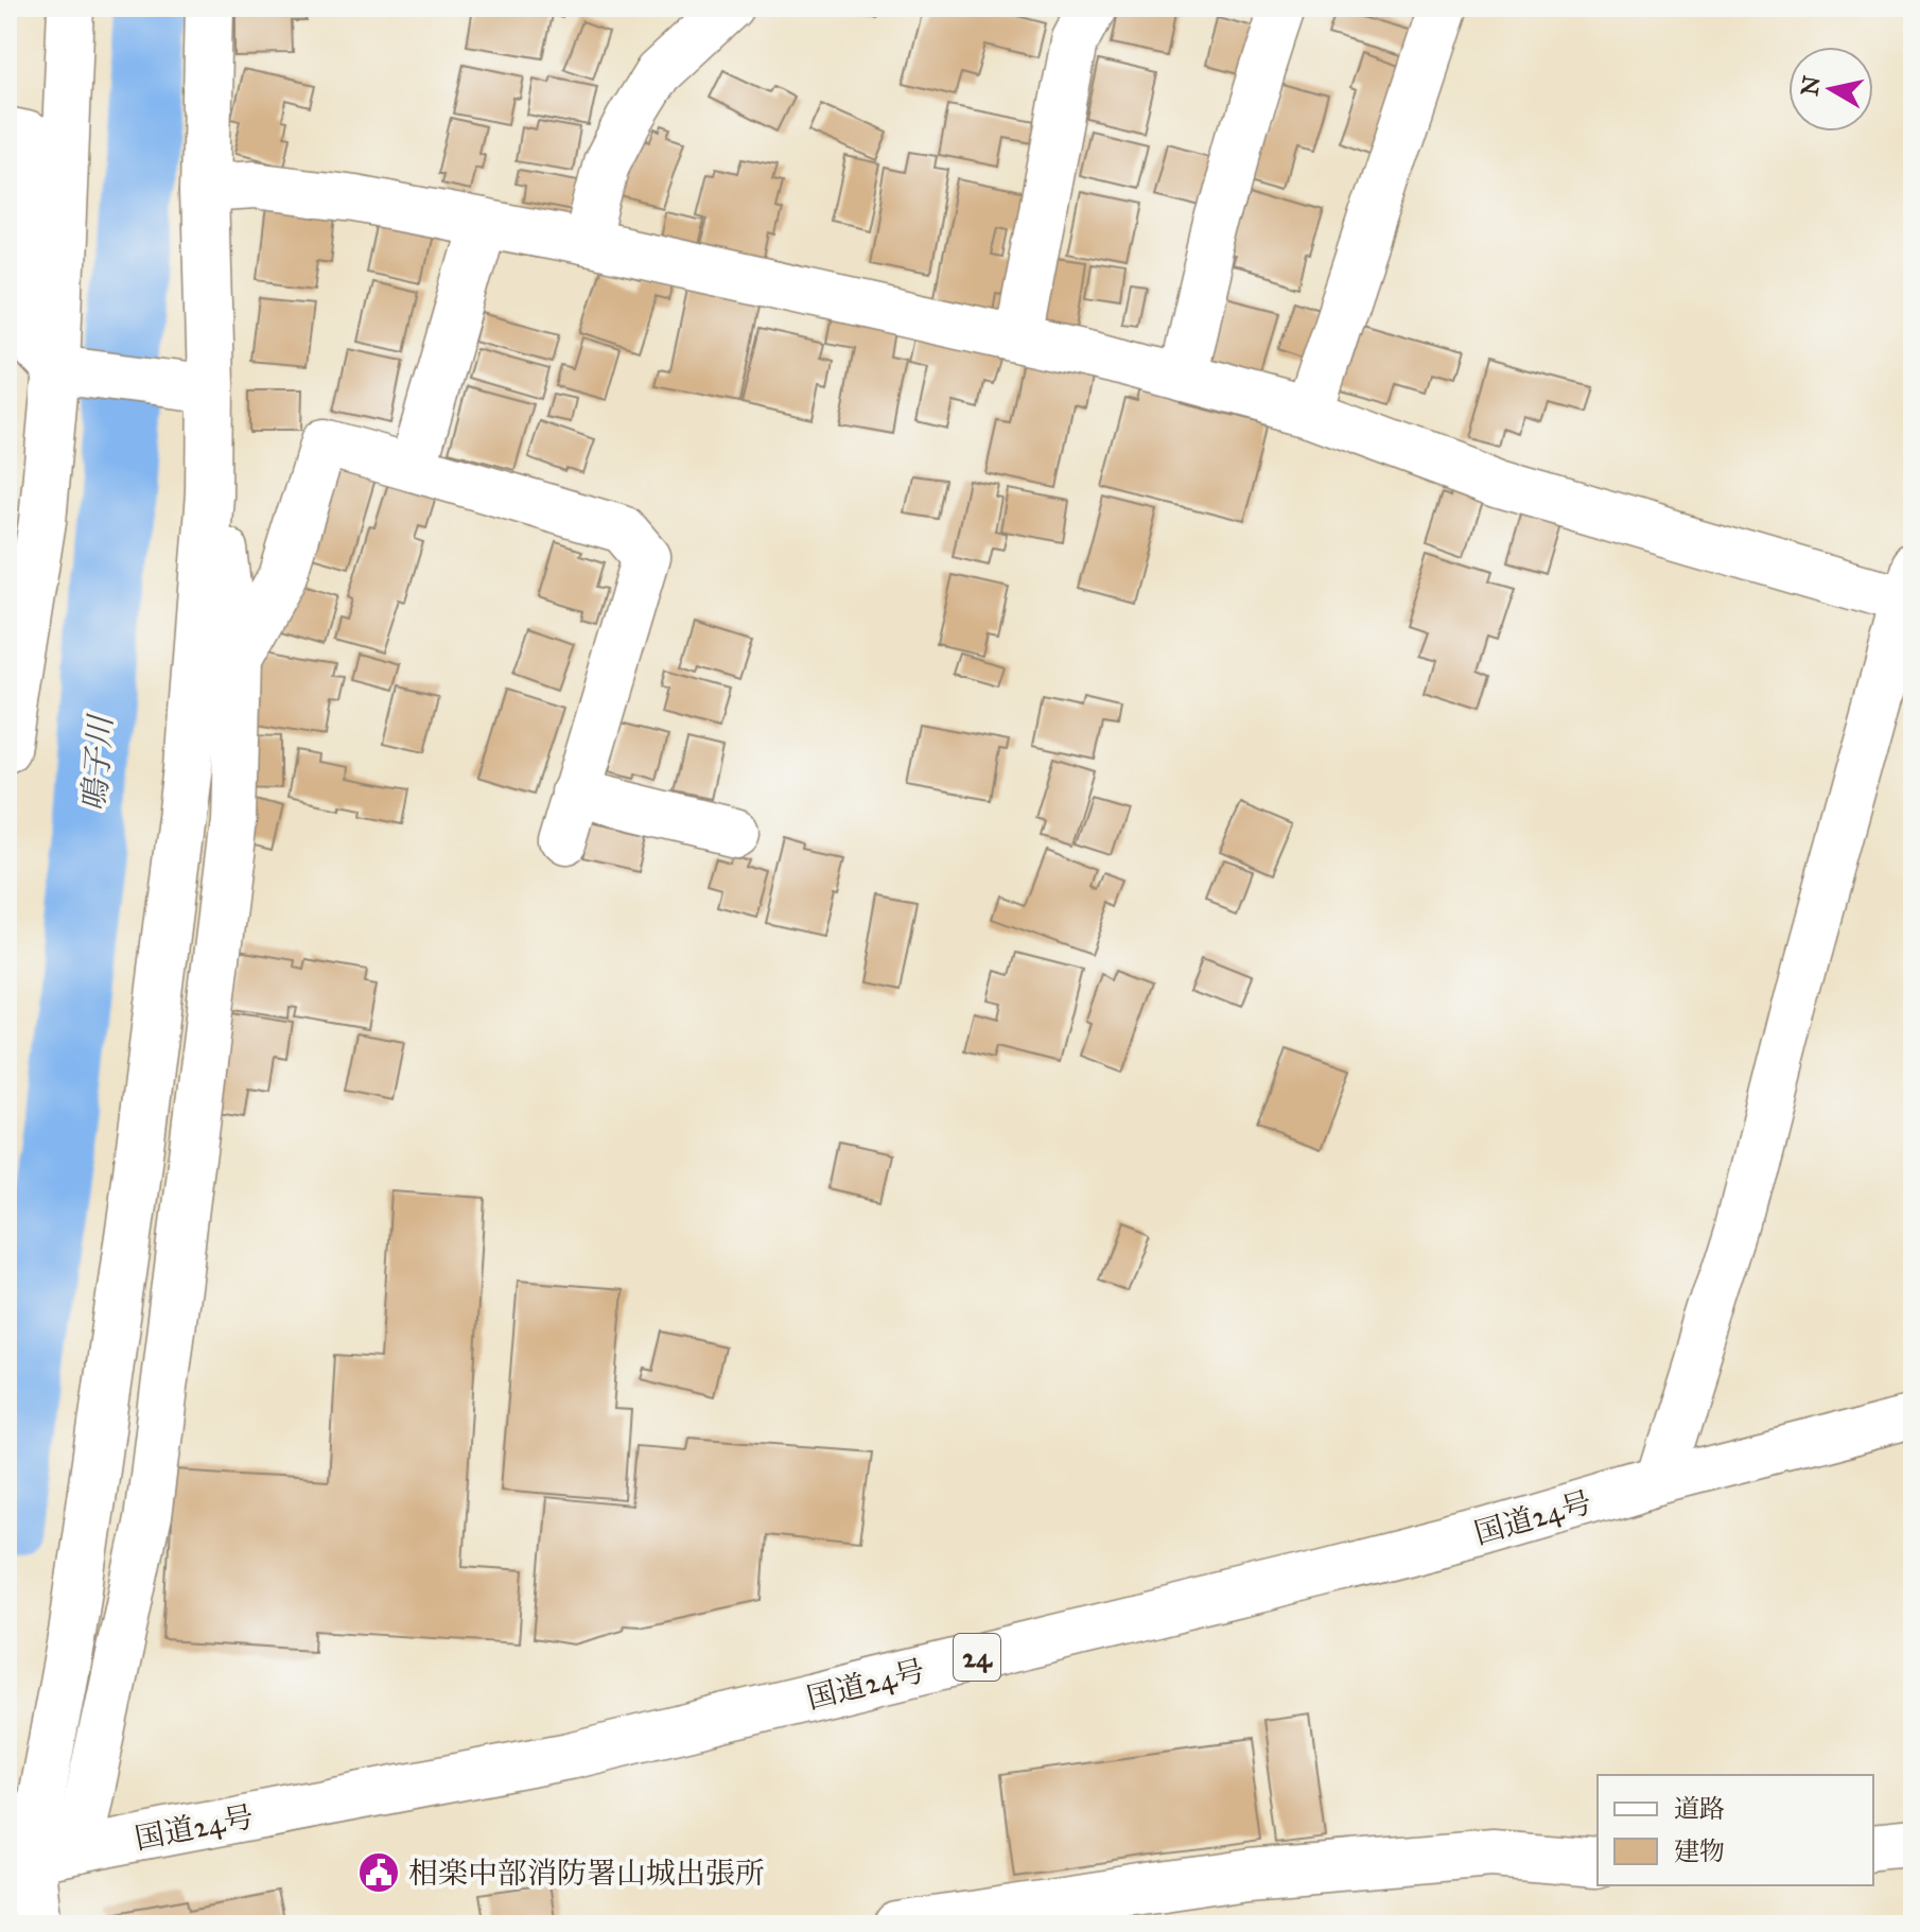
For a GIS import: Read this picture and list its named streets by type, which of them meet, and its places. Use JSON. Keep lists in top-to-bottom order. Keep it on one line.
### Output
{"streets":{"main road":["国道24号","24"]},"water":["鳴子川"],"places":{"public building":["相楽中部消防署山城出張所"]},"legend":["道路","建物"],"north":"left"}
